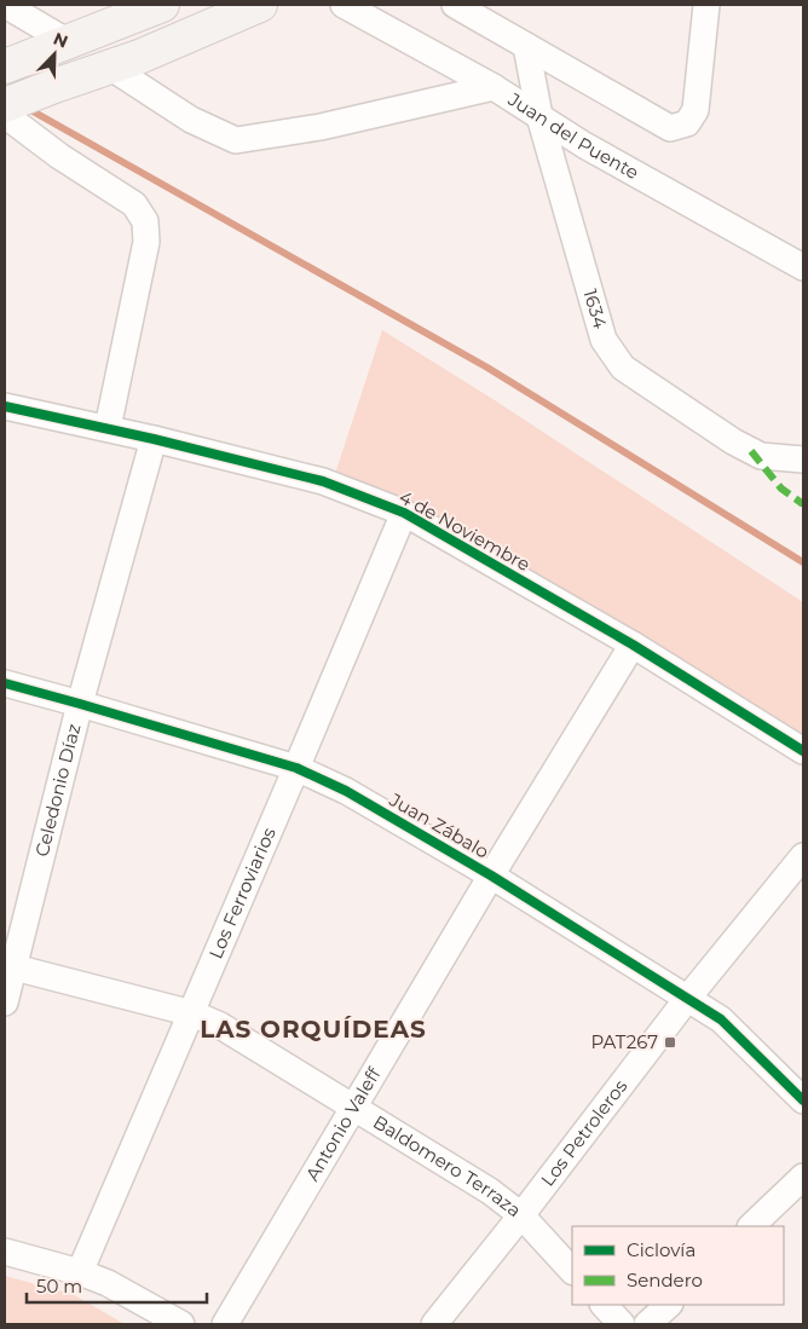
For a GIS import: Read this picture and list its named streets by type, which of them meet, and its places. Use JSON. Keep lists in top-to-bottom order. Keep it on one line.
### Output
{"streets":{"street":["Juan del Puente","1634","4 de Noviembre","Celedonio Díaz","Juan Zábalo","Los Ferroviarios","Antonio Valeff","Los Petroleros","Baldomero Terraza"]},"crossings":[["Juan del Puente","1634"],["4 de Noviembre","Celedonio Díaz"],["4 de Noviembre","Los Ferroviarios"],["4 de Noviembre","Antonio Valeff"],["Celedonio Díaz","Juan Zábalo"],["Celedonio Díaz","Baldomero Terraza"],["Juan Zábalo","Los Ferroviarios"],["Juan Zábalo","Antonio Valeff"],["Juan Zábalo","Los Petroleros"],["Los Ferroviarios","Baldomero Terraza"],["Antonio Valeff","Baldomero Terraza"],["Los Petroleros","Baldomero Terraza"]],"districts":["LAS ORQUÍDEAS"],"places":{"transit":["PAT267"]},"legend":["Ciclovía","Sendero"],"scale_bar":"50 m","north":"top right"}
